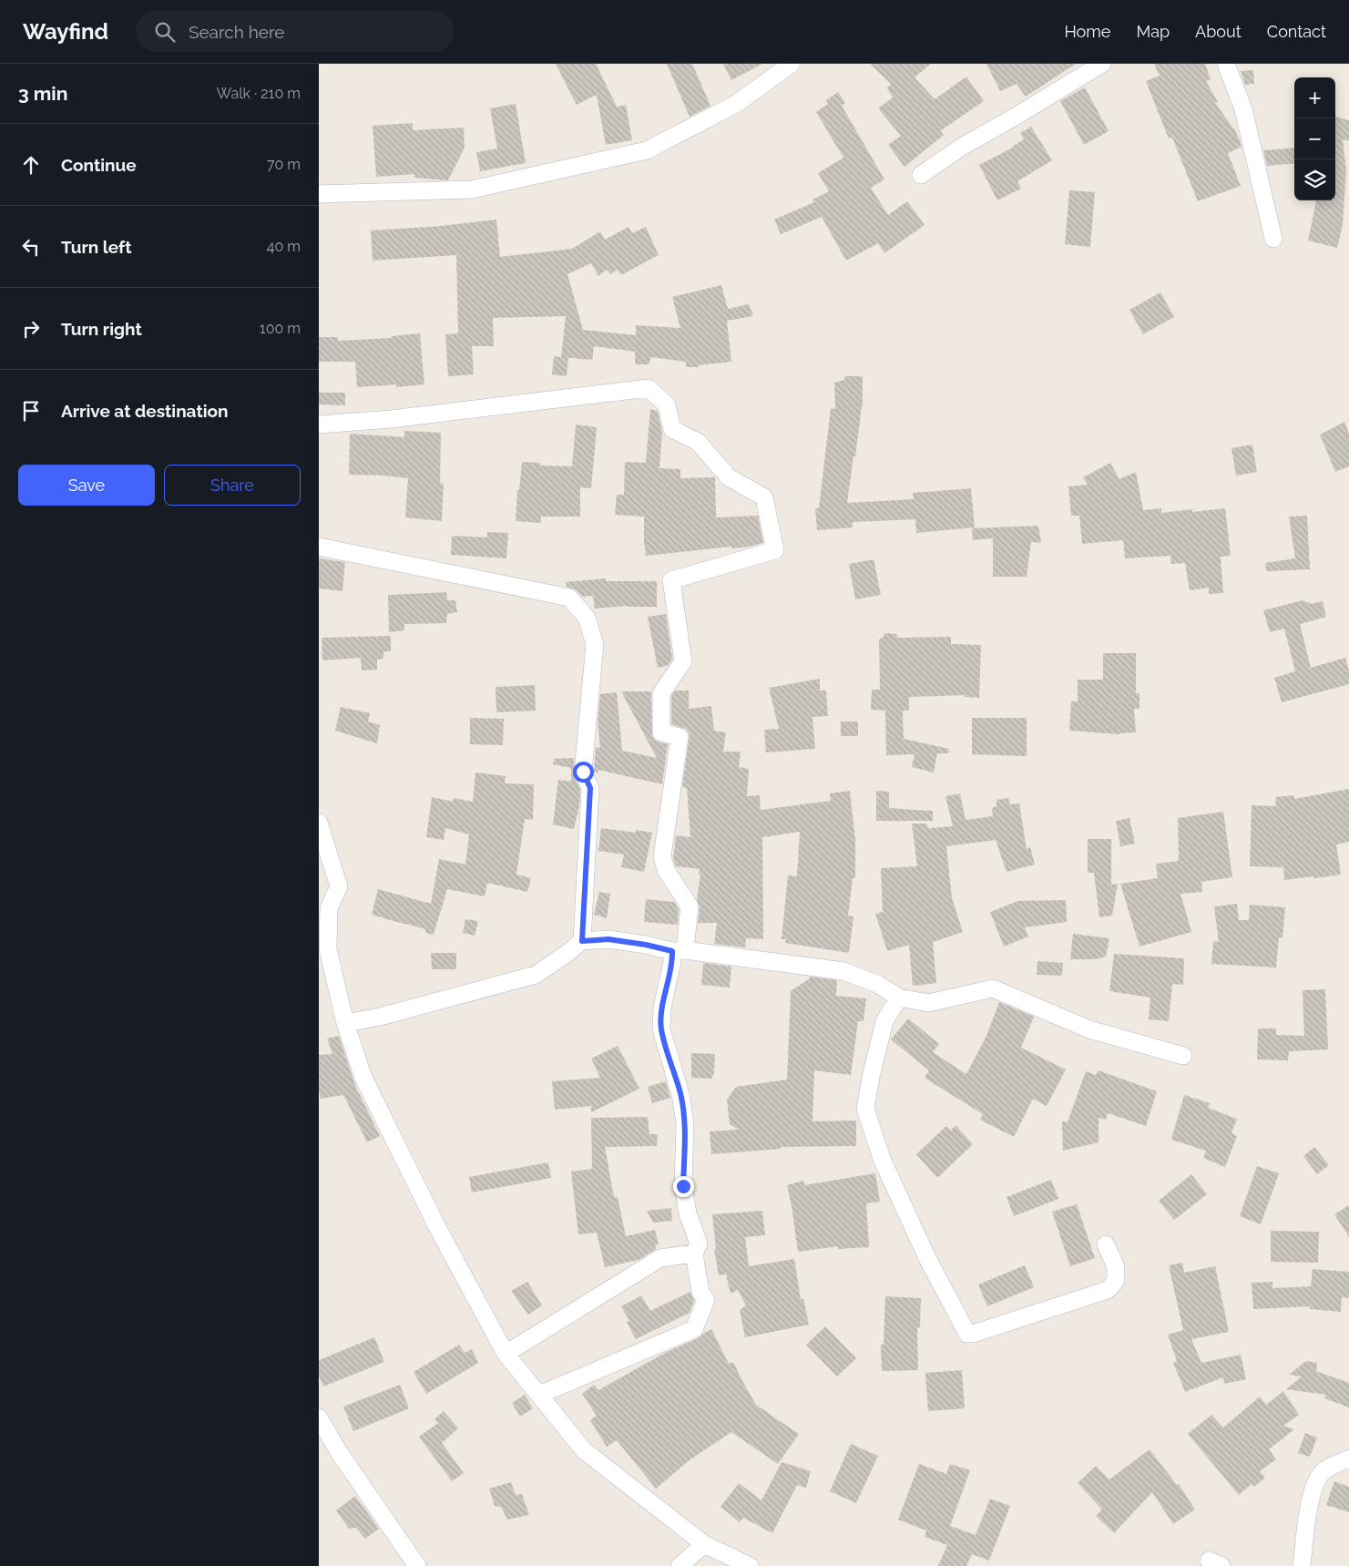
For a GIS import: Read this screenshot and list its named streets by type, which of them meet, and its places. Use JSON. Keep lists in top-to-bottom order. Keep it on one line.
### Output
{"page":{"header":"Wayfind","search":"Search here","nav":["Home","Map","About","Contact"],"heading":["3 min","Walk · 210 m"],"map_buttons":["+","−"],"list":[["Continue","70 m"],["Turn left","40 m"],["Turn right","100 m"],"Arrive at destination"],"buttons":["Save","Share"]}}
